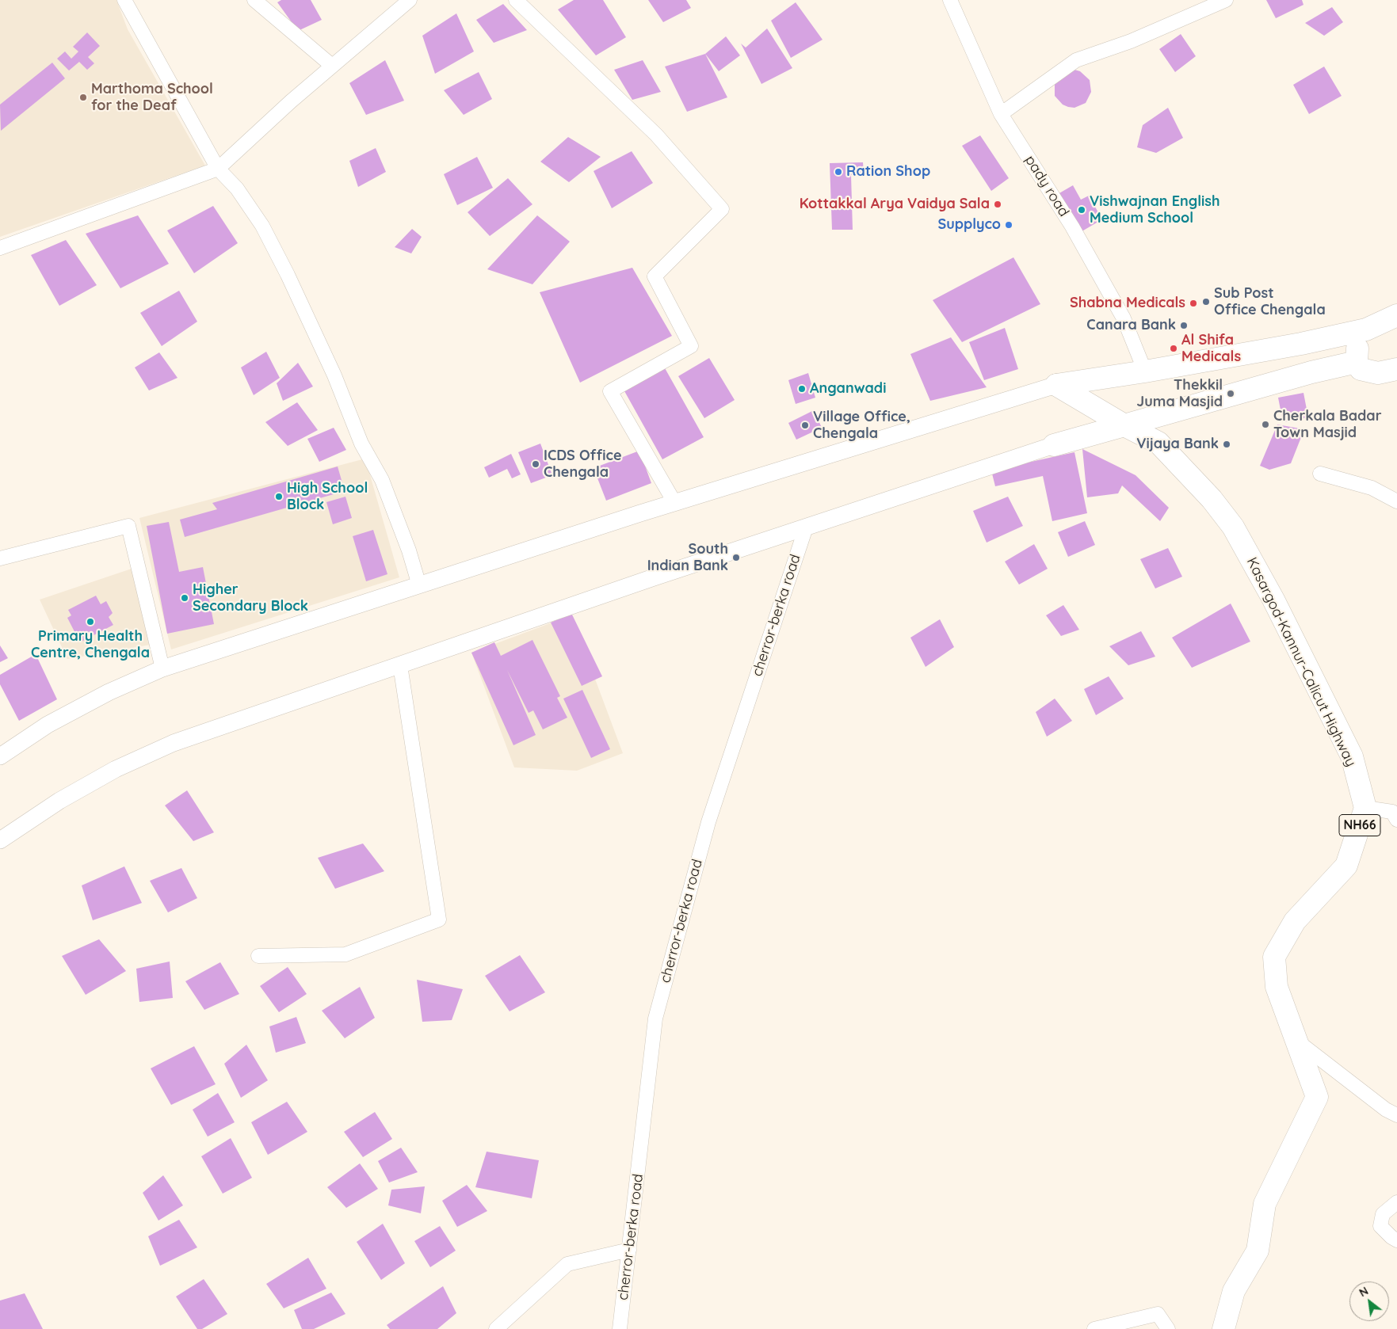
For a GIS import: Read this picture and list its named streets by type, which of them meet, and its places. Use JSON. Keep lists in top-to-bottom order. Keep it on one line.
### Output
{"streets":{"main road":["Kasargod-Kannur-Calicut Highway","NH66"],"street":["pady road","cherror-berka road"]},"crossings":[["Kasargod-Kannur-Calicut Highway","NH66"]],"places":["Marthoma School for the Deaf","Ration Shop","Kottakkal Arya Vaidya Sala","Vishwajnan English Medium School","Supplyco","Sub Post Office Chengala","Shabna Medicals","Canara Bank","Al Shifa Medicals","Anganwadi","Thekkil Juma Masjid","Cherkala Badar Town Masjid","Village Office, Chengala","Vijaya Bank","ICDS Office Chengala","High School Block","South Indian Bank","Higher Secondary Block","Primary Health Centre, Chengala"],"north":"top left"}
